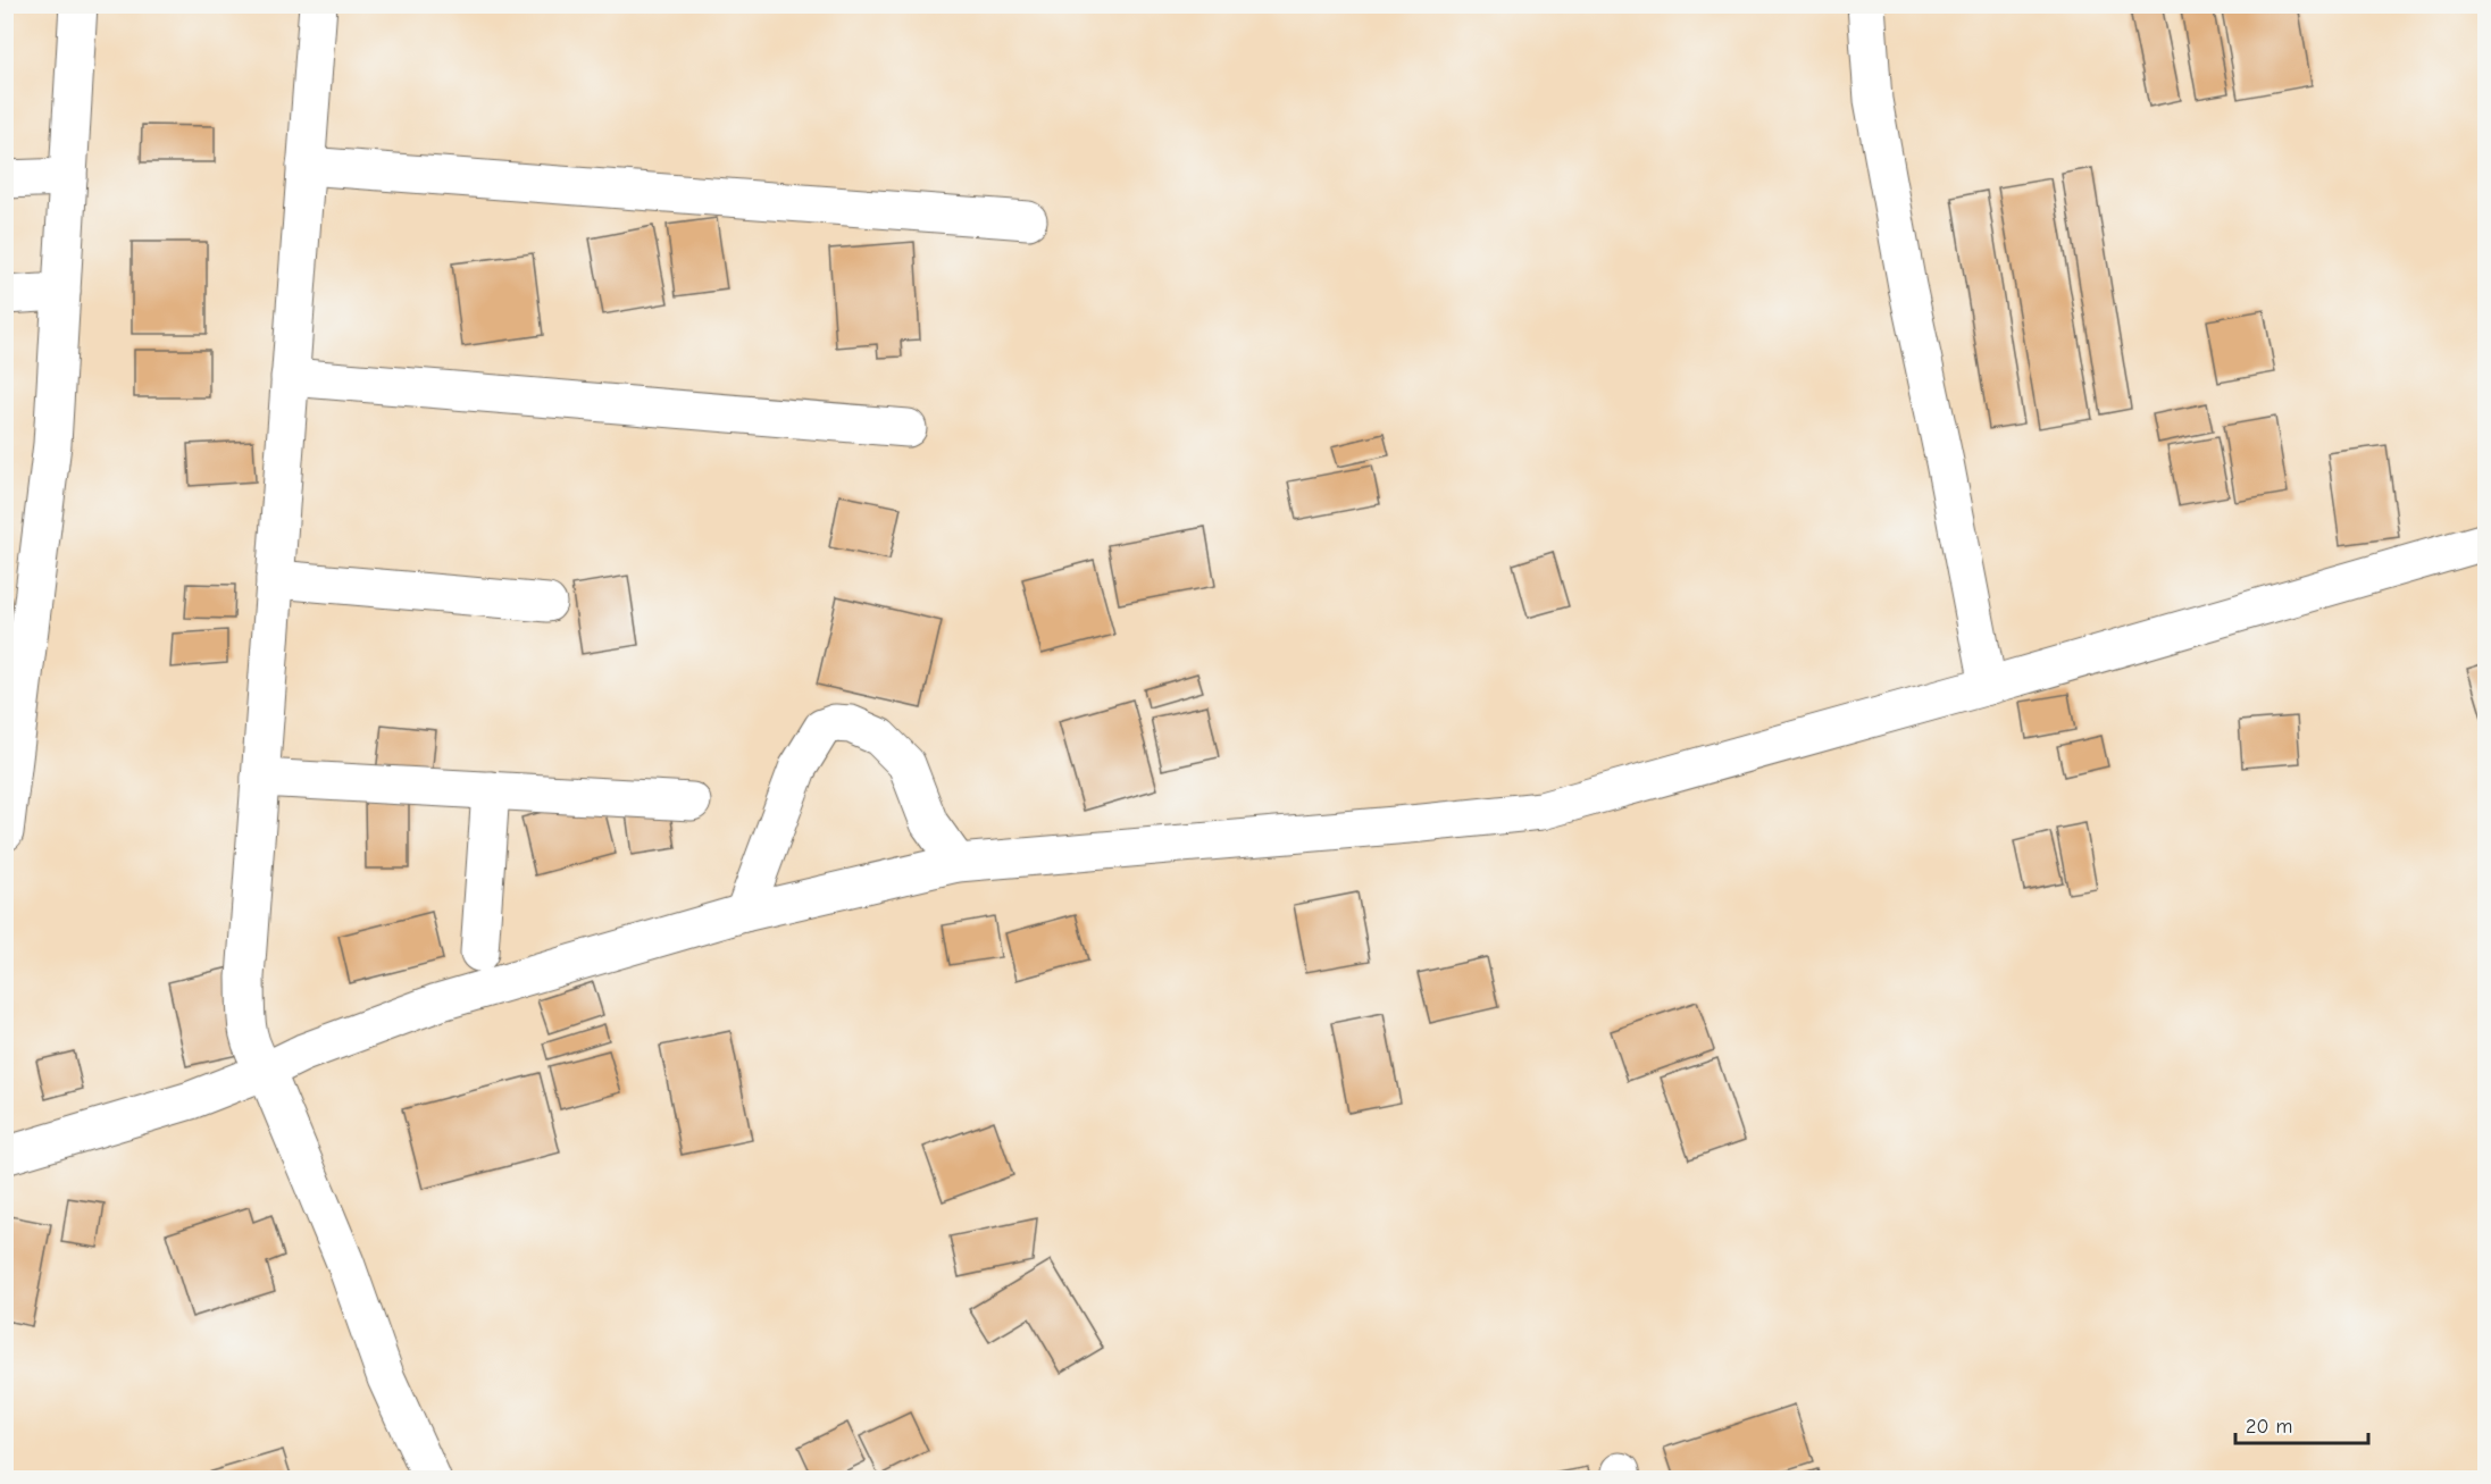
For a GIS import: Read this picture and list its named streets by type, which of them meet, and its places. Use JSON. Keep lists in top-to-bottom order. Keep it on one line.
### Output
{"scale_bar":"20 m"}
